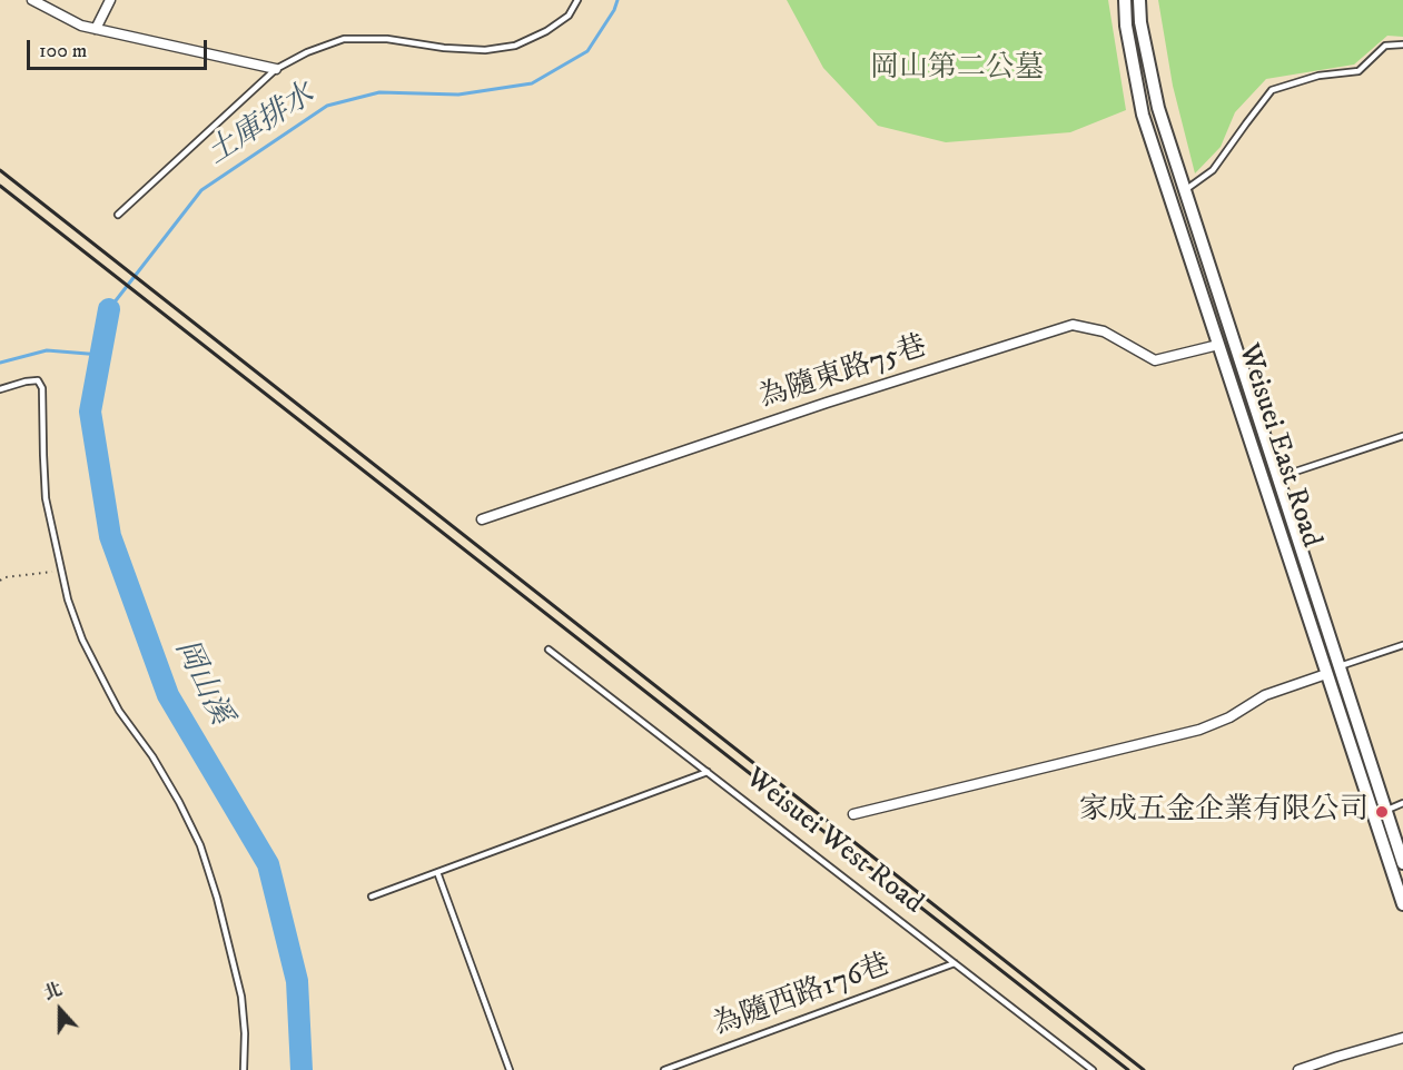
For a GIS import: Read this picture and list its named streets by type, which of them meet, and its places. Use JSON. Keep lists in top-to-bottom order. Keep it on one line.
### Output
{"streets":{"street":["為隨東路75巷","Weisuei East Road"],"lane":["Weisuei West Road","為隨西路176巷"]},"crossings":[["為隨東路75巷","Weisuei East Road"],["Weisuei West Road","為隨西路176巷"]],"water":["土庫排水","岡山溪"],"parks":["岡山第二公墓"],"places":["家成五金企業有限公司"],"scale_bar":"100 m","north":"top"}
